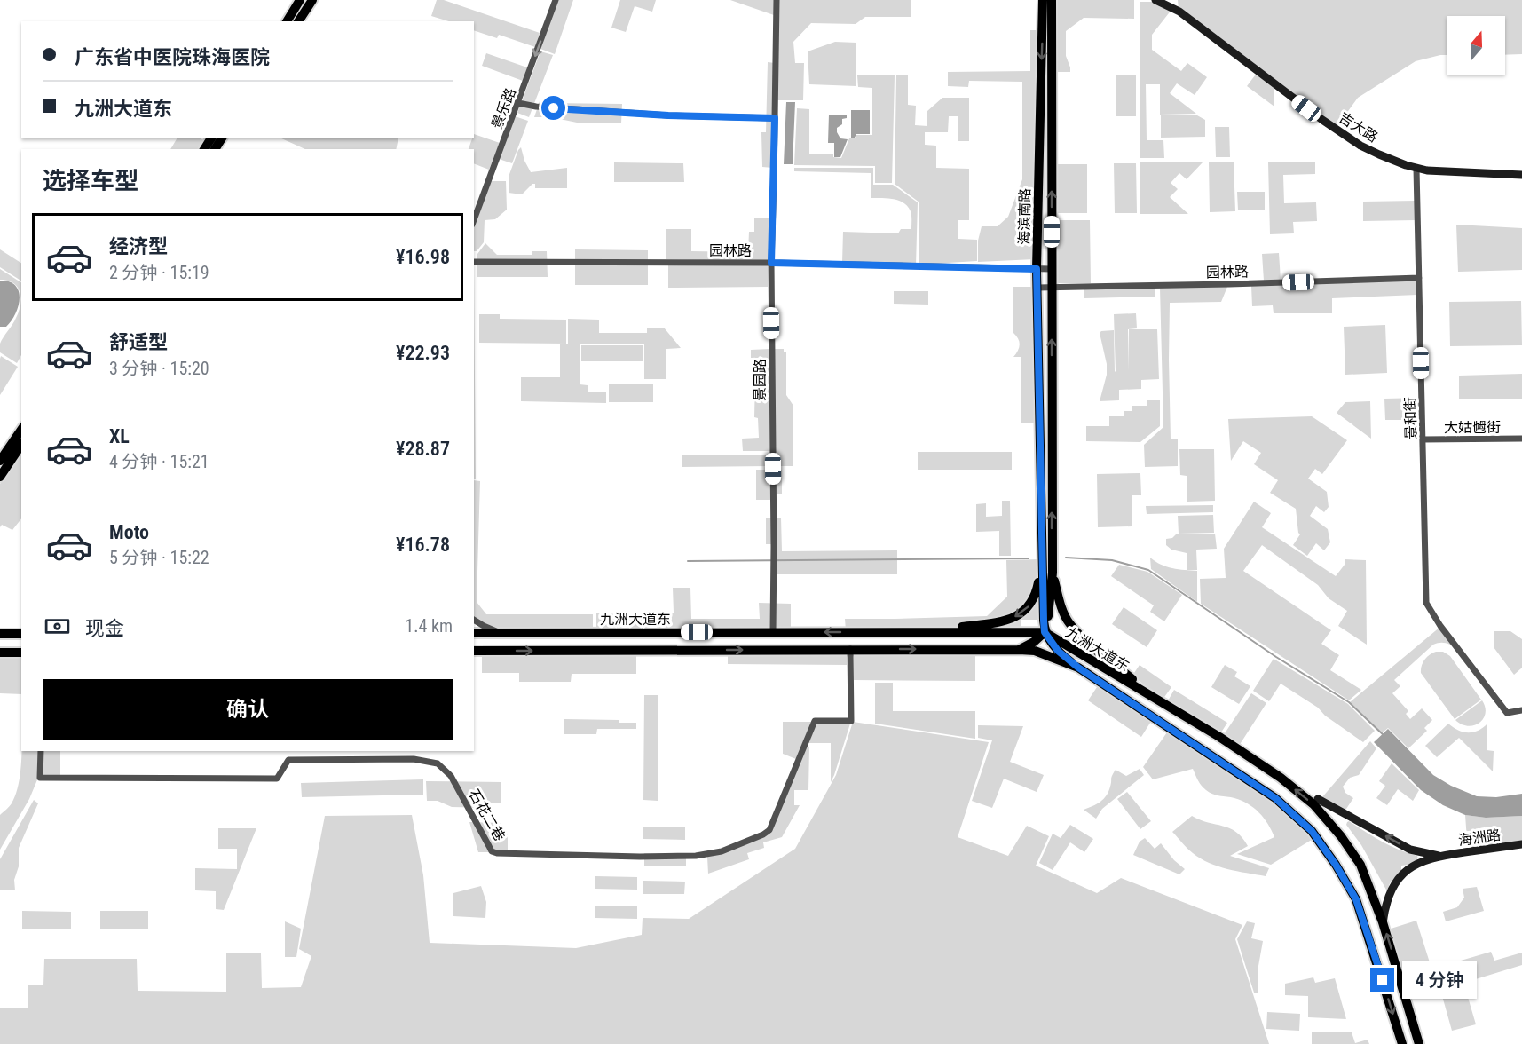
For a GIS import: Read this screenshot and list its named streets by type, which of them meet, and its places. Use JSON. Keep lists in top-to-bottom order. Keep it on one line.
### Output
{"streets":{"main road":["吉大路","海滨南路","九洲大道东","海洲路"],"street":["景乐路","园林路","景园路","景和街","大姑乸街","石花二巷"]},"crossings":[["吉大路","景和街"],["海滨南路","园林路"],["海滨南路","九洲大道东"],["园林路","景园路"],["园林路","景和街"],["景园路","九洲大道东"],["景和街","大姑乸街"],["九洲大道东","石花二巷"]],"one_way":["景乐路"],"north":"top","page":{"banner":["广东省中医院珠海医院","九洲大道东"],"heading":"选择车型","list":[{"name":"经济型","note":"2 分钟 · 15:19","value":"¥16.98"},{"name":"舒适型","note":"3 分钟 · 15:20","value":"¥22.93"},{"name":"XL","note":"4 分钟 · 15:21","value":"¥28.87"},{"name":"Moto","note":"5 分钟 · 15:22","value":"¥16.78"}],"pay":["现金","1.4 km"],"buttons":"确认","bubble":"4 分钟"}}
